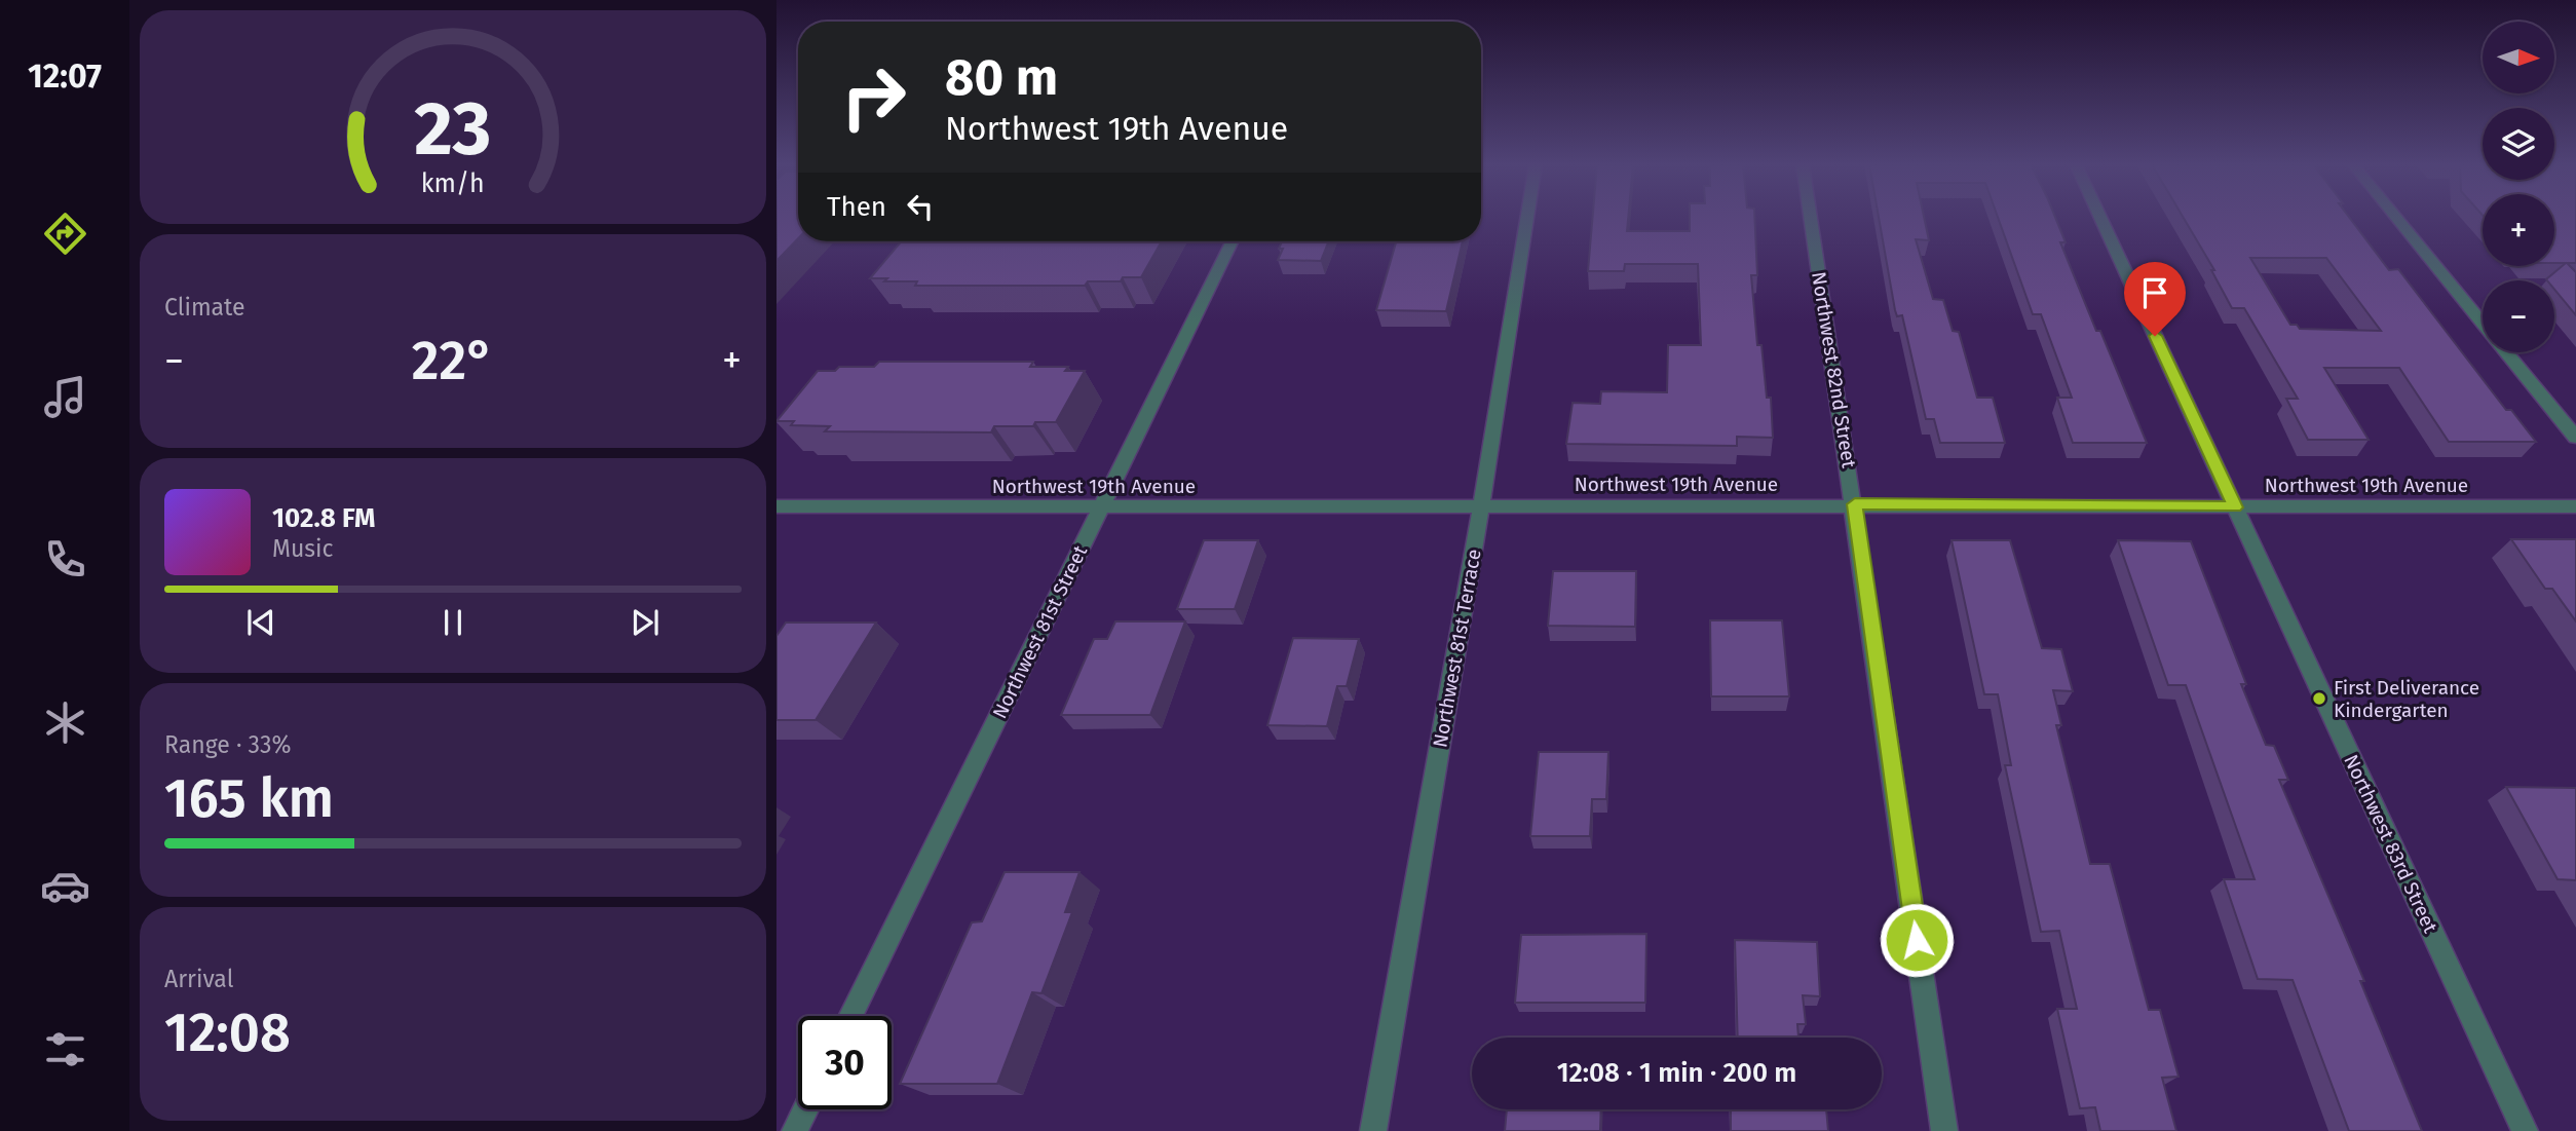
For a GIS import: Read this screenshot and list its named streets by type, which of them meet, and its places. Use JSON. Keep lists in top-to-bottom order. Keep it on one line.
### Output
{"streets":{"street":["Northwest 82nd Street","Northwest 19th Avenue","Northwest 81st Street","Northwest 81st Terrace","Northwest 83rd Street"]},"crossings":[["Northwest 82nd Street","Northwest 19th Avenue"],["Northwest 19th Avenue","Northwest 81st Street"],["Northwest 19th Avenue","Northwest 81st Terrace"],["Northwest 19th Avenue","Northwest 83rd Street"]],"places":["First Deliverance Kindergarten"],"north":"right","page":{"tabs":"12:07","map_buttons":["+","−"],"turn":["80 m","Northwest 19th Avenue"],"then":"Then","tile":["Climate",["Range · 33%","165 km"],["Arrival","12:08"]],"heat":["−","22°","+"],"song":["102.8 FM","Music"],"limit":"30","trip":"12:08 · 1 min · 200 m","gauge":["23","km/h"]}}
